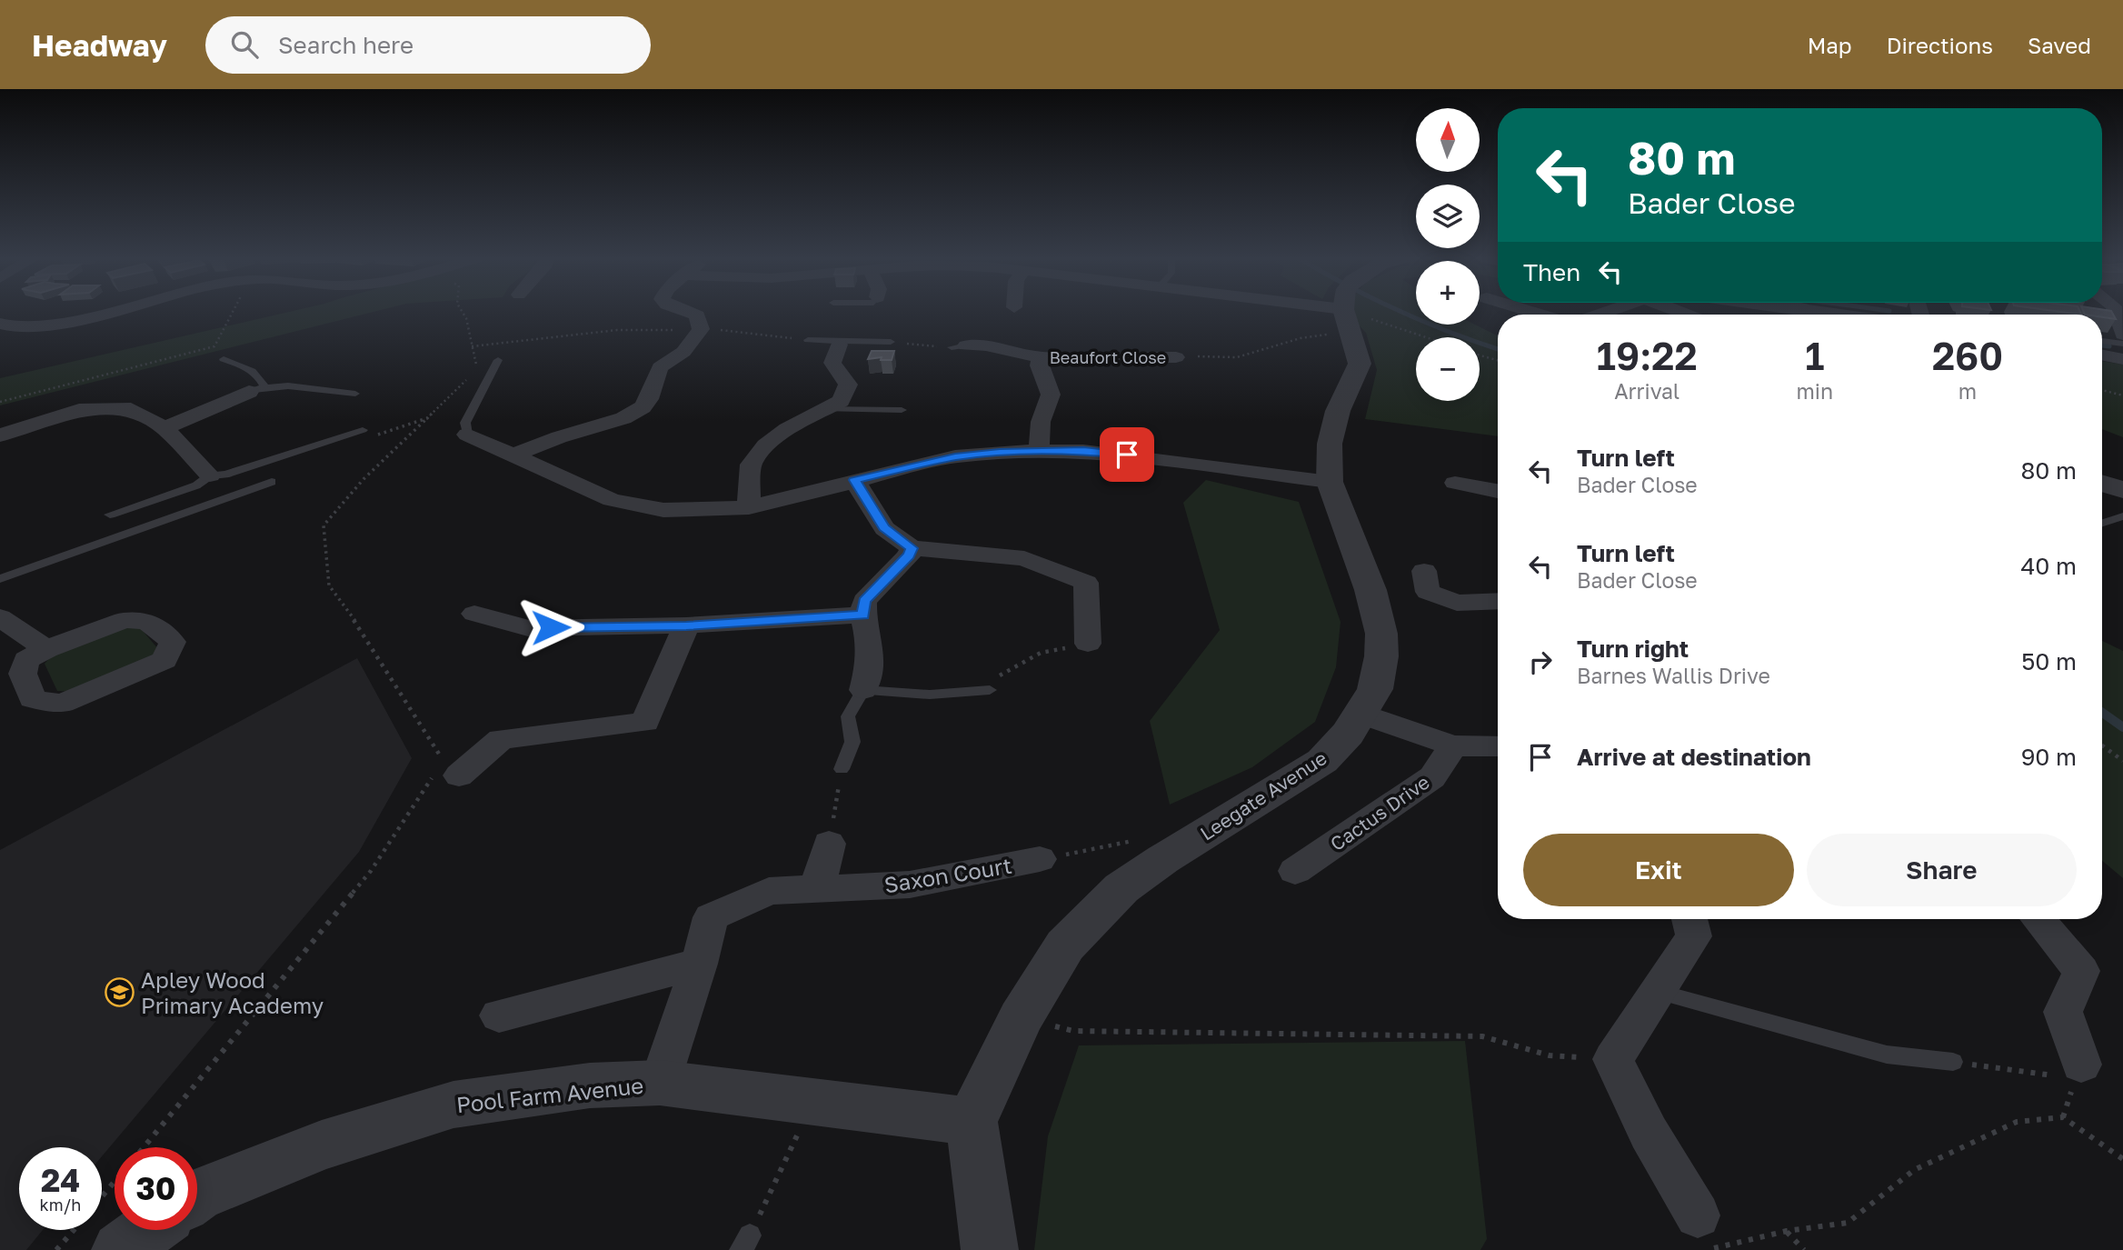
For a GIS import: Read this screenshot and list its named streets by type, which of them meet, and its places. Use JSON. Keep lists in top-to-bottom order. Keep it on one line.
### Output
{"streets":{"street":["Beaufort Close","Leegate Avenue","Cactus Drive","Saxon Court","Pool Farm Avenue"]},"crossings":[["Leegate Avenue","Pool Farm Avenue"],["Saxon Court","Pool Farm Avenue"]],"places":{"school or university":["Apley Wood Primary Academy"]},"north":"top","page":{"header":"Headway","search":"Search here","nav":["Map","Directions","Saved"],"map_buttons":["+","−"],"turn":["80 m","Bader Close"],"then":"Then","eta":["19:22","Arrival","1","min","260","m"],"list":[{"name":"Turn left","note":"Bader Close","value":"80 m"},{"name":"Turn left","note":"Bader Close","value":"40 m"},{"name":"Turn right","note":"Barnes Wallis Drive","value":"50 m"},{"name":"Arrive at destination","value":"90 m"}],"buttons":["Exit","Share"],"speed":"24 km/h","limit":"30"}}
